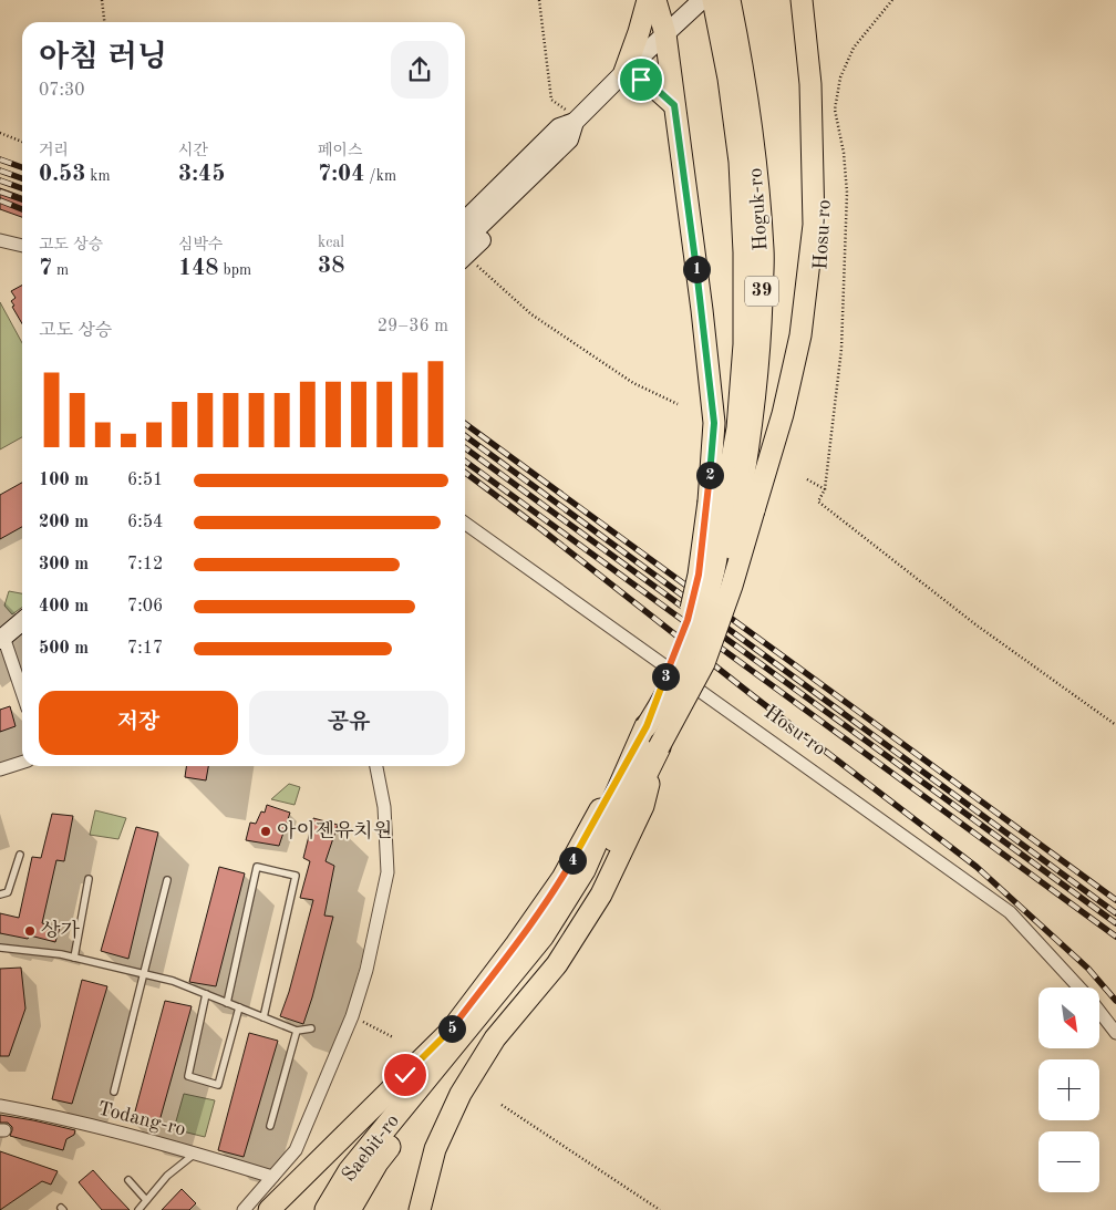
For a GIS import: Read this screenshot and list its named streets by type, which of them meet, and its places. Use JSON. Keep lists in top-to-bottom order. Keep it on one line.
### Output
{"streets":{"highway":["39","Saebit-ro"],"main road":["Hoguk-ro"],"street":["Hosu-ro","Todang-ro"]},"crossings":[["Hoguk-ro","39"],["39","Saebit-ro"]],"places":["아이젠유치원","상가"],"north":"bottom right","page":{"heading":["아침 러닝","07:30"],"stats":[["거리","0.53 km"],["시간","3:45"],["페이스","7:04 /km"],["고도 상승","7 m"],["심박수","148 bpm"],["kcal","38"]],"pins":["1","2","3","4","5"],"chart":["고도 상승","29–36 m"],"list":[{"name":"100 m","note":"6:51"},{"name":"200 m","note":"6:54"},{"name":"300 m","note":"7:12"},{"name":"400 m","note":"7:06"},{"name":"500 m","note":"7:17"}],"buttons":["저장","공유"],"map_buttons":["+","−"]}}
